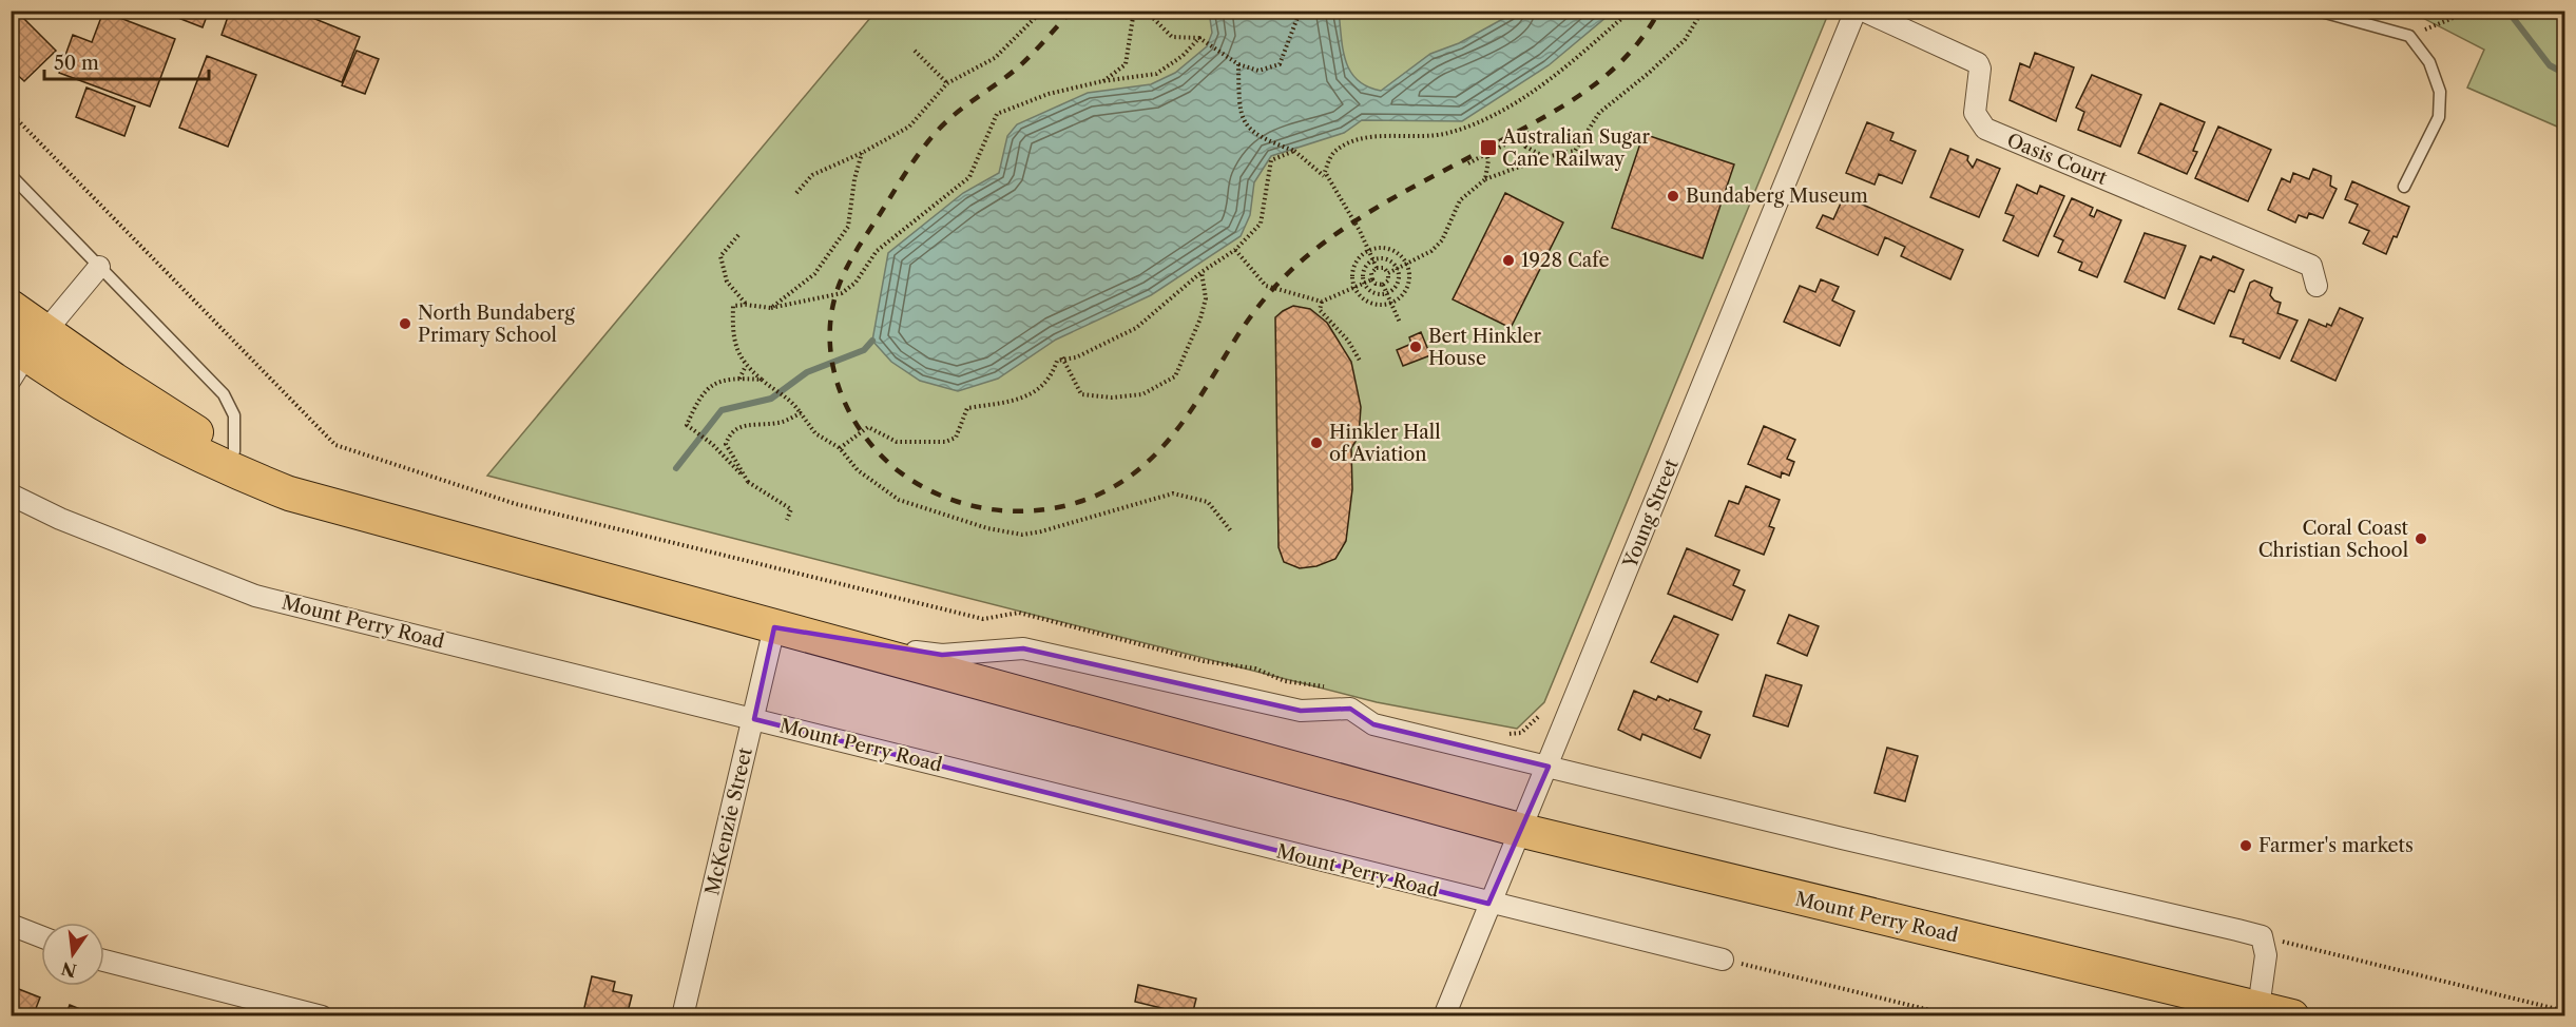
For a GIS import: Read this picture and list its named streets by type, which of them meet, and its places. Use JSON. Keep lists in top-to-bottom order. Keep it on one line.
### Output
{"streets":{"main road":["Mount Perry Road"],"street":["Oasis Court","Young Street","McKenzie Street"]},"crossings":[["Young Street","Mount Perry Road"],["Mount Perry Road","McKenzie Street"]],"places":{"transit":["Australian Sugar Cane Railway"],"other":["Bundaberg Museum","1928 Cafe","North Bundaberg Primary School","Bert Hinkler House","Hinkler Hall of Aviation","Coral Coast Christian School","Farmer's markets"]},"scale_bar":"50 m","north":"bottom"}
